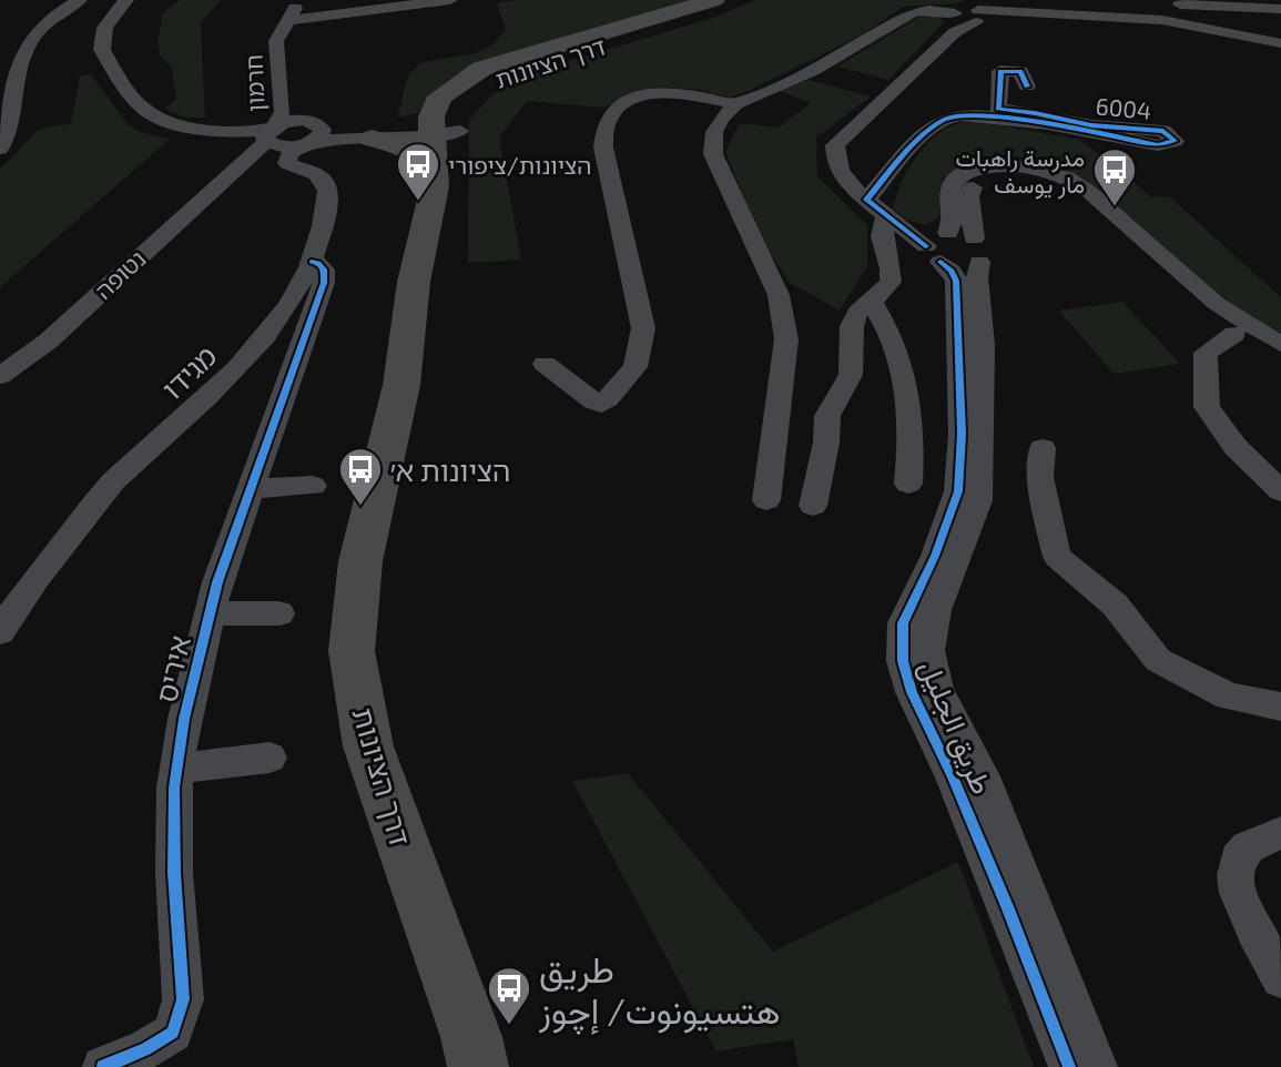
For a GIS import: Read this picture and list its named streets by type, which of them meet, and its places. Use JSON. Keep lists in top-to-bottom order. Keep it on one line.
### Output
{"streets":{"highway":["דרך הציונות"],"street":["חרמון","6004","נטופה","מגידו","איריס","طريق الجليل"]},"crossings":[["חרמון","נטופה"],["חרמון","מגידו"],["מגידו","איריס"]],"places":{"bus stop":["הציונות/ציפורי","مدرسة راهبات مار يوسف","הציונות א׳","طريق هتسيونوت/ إچوز"]}}
